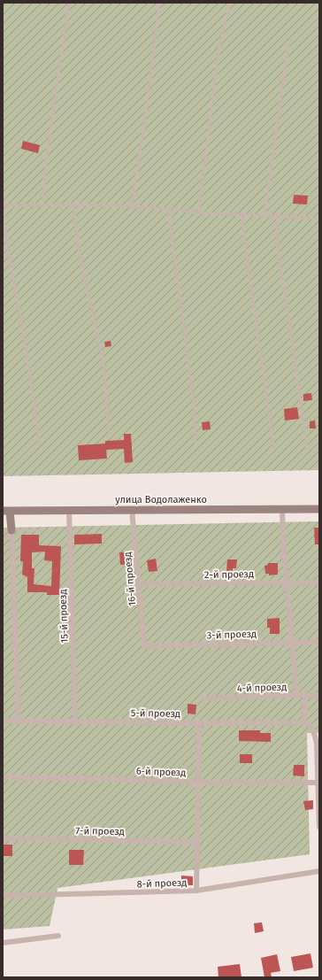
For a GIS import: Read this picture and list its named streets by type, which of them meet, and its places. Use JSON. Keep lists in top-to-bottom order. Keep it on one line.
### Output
{"streets":{"main road":["улица Водолаженко"],"street":["2-й проезд","16-й проезд","15-й проезд","3-й проезд","4-й проезд","5-й проезд","6-й проезд","7-й проезд","8-й проезд"]},"crossings":[["улица Водолаженко","16-й проезд"],["улица Водолаженко","15-й проезд"],["2-й проезд","16-й проезд"],["16-й проезд","3-й проезд"],["15-й проезд","5-й проезд"]]}
